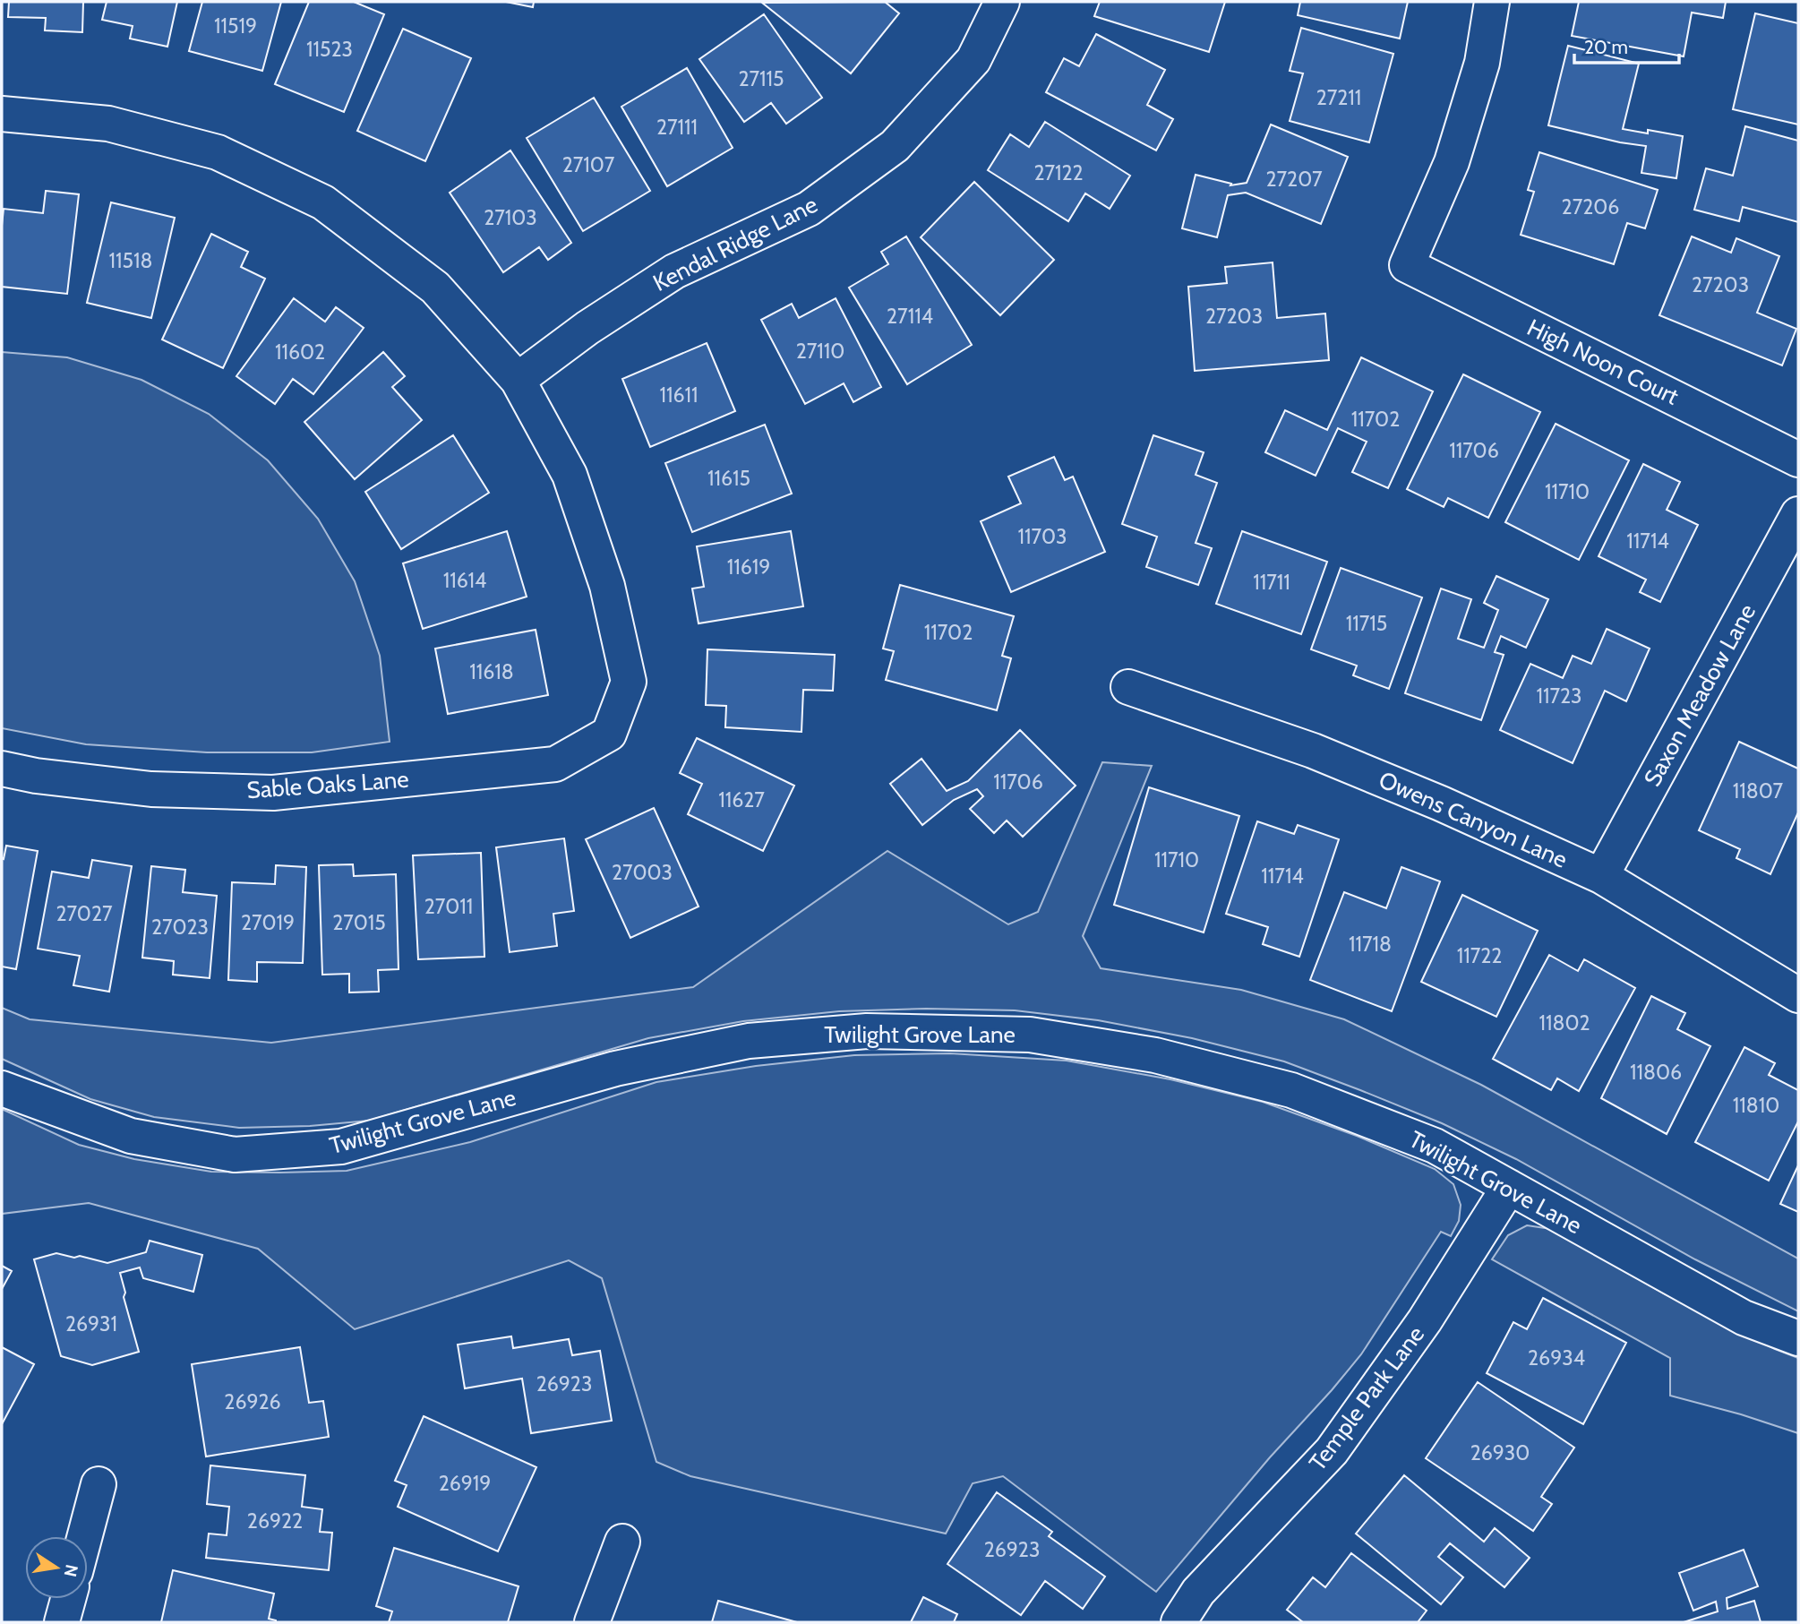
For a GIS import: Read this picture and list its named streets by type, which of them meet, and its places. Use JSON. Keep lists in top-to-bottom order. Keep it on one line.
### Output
{"streets":{"street":["Kendal Ridge Lane","High Noon Court","Saxon Meadow Lane","Sable Oaks Lane","Owens Canyon Lane","Twilight Grove Lane","Temple Park Lane"]},"crossings":[["Kendal Ridge Lane","Sable Oaks Lane"],["Saxon Meadow Lane","Owens Canyon Lane"],["Twilight Grove Lane","Temple Park Lane"]],"house_numbers":["11519","11523","27115","27211","27111","27107","27122","27207","27206","27103","11518","27203","27114","27203","27110","11602","11611","11702","11706","11615","11710","11703","11714","11619","11614","11711","11715","11702","11618","11723","11706","11807","11627","11710","27003","11714","27011","27027","27019","27015","27023","11718","11722","11802","11806","11810","26931","26934","26923","26926","26930","26919","26922","26923"],"scale_bar":"20 m","north":"right"}
